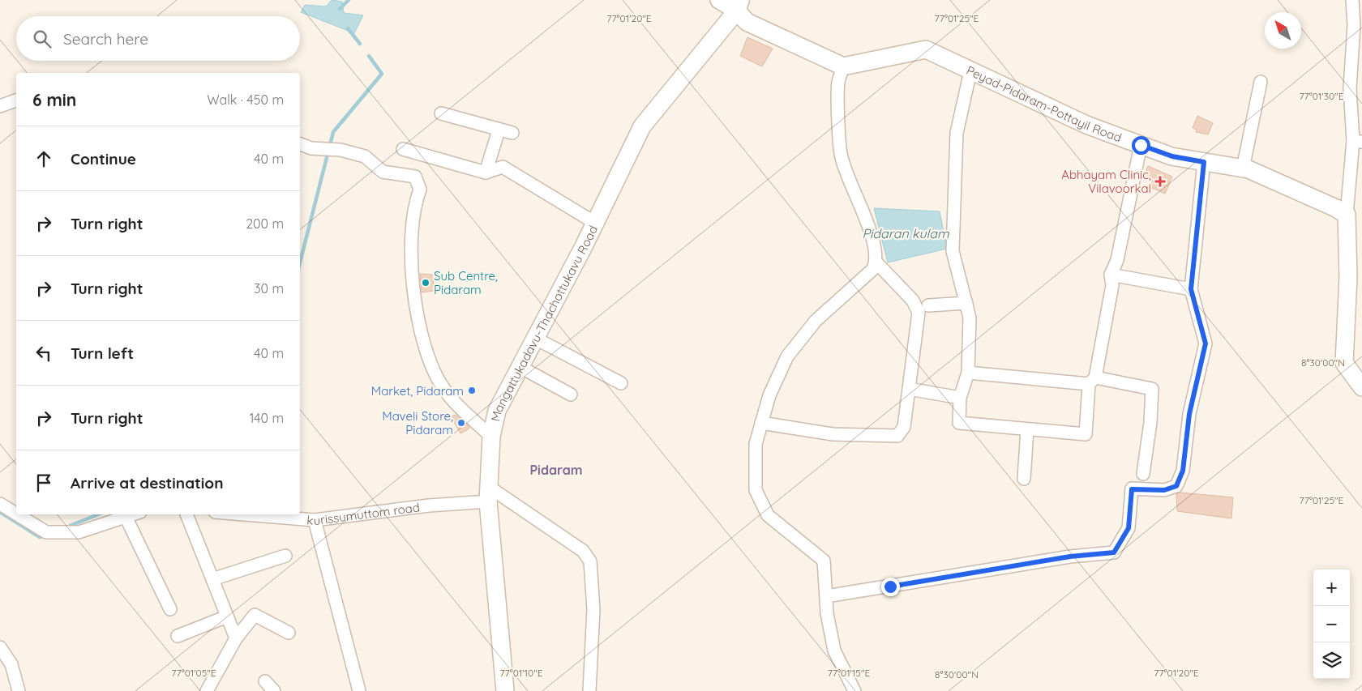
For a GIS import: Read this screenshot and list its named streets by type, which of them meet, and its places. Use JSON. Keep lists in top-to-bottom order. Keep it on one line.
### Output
{"streets":{"street":["Peyad-Pidaram-Pottayil Road","Mangattukadavu-Thachottukavu Road","kurissumuttom road"]},"crossings":[["Mangattukadavu-Thachottukavu Road","kurissumuttom road"]],"districts":["Pidaram"],"water":["Pidaran kulam"],"places":{"health":["Abhayam Clinic, Vilavoorkal"],"other":["Sub Centre, Pidaram","Market, Pidaram","Maveli Store, Pidaram"]},"north":"top left","page":{"search":"Search here","heading":["6 min","Walk · 450 m"],"list":[["Continue","40 m"],["Turn right","200 m"],["Turn right","30 m"],["Turn left","40 m"],["Turn right","140 m"],"Arrive at destination"],"map_buttons":["+","−"]},"coordinates":["77°01'20\"E","77°01'25\"E","77°01'30\"E","8°30'00\"N","77°01'05\"E","77°01'10\"E","77°01'15\"E"]}
